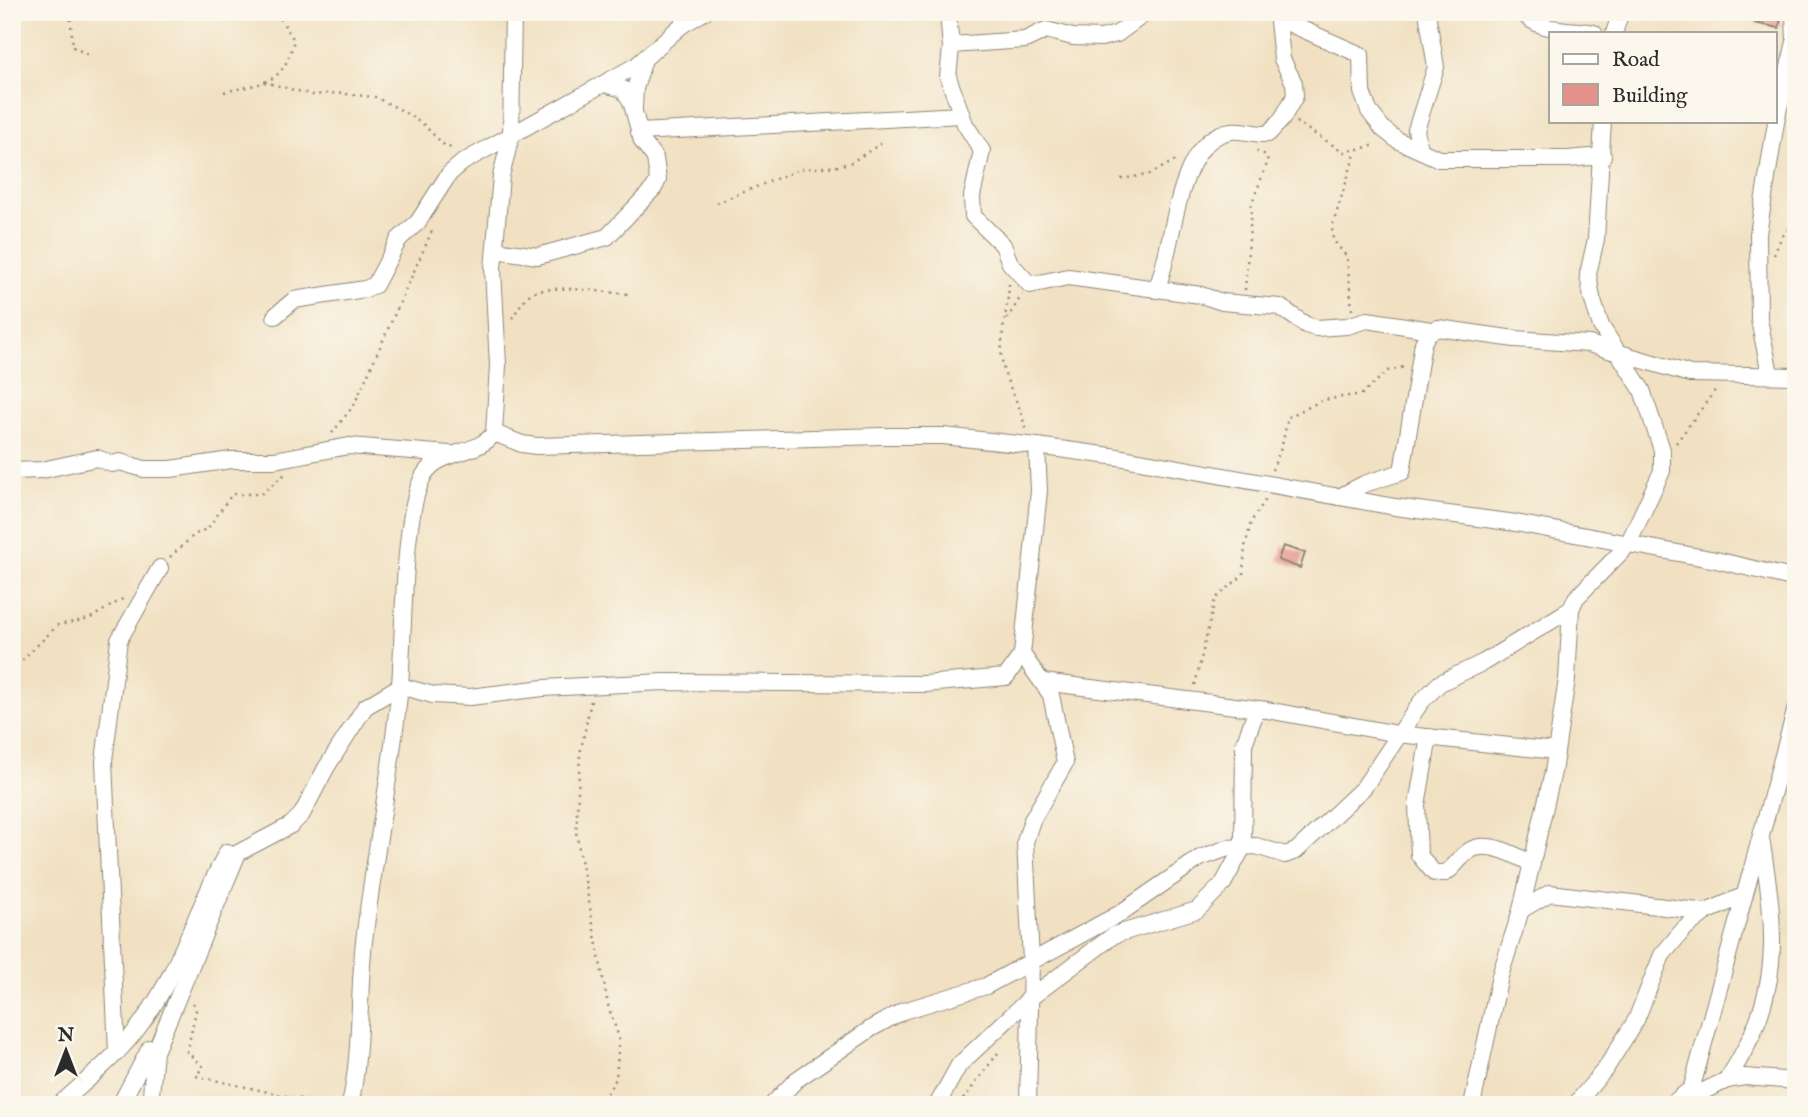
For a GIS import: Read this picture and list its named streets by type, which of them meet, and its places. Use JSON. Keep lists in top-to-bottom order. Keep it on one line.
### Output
{"legend":["Road","Building"],"north":"top"}
